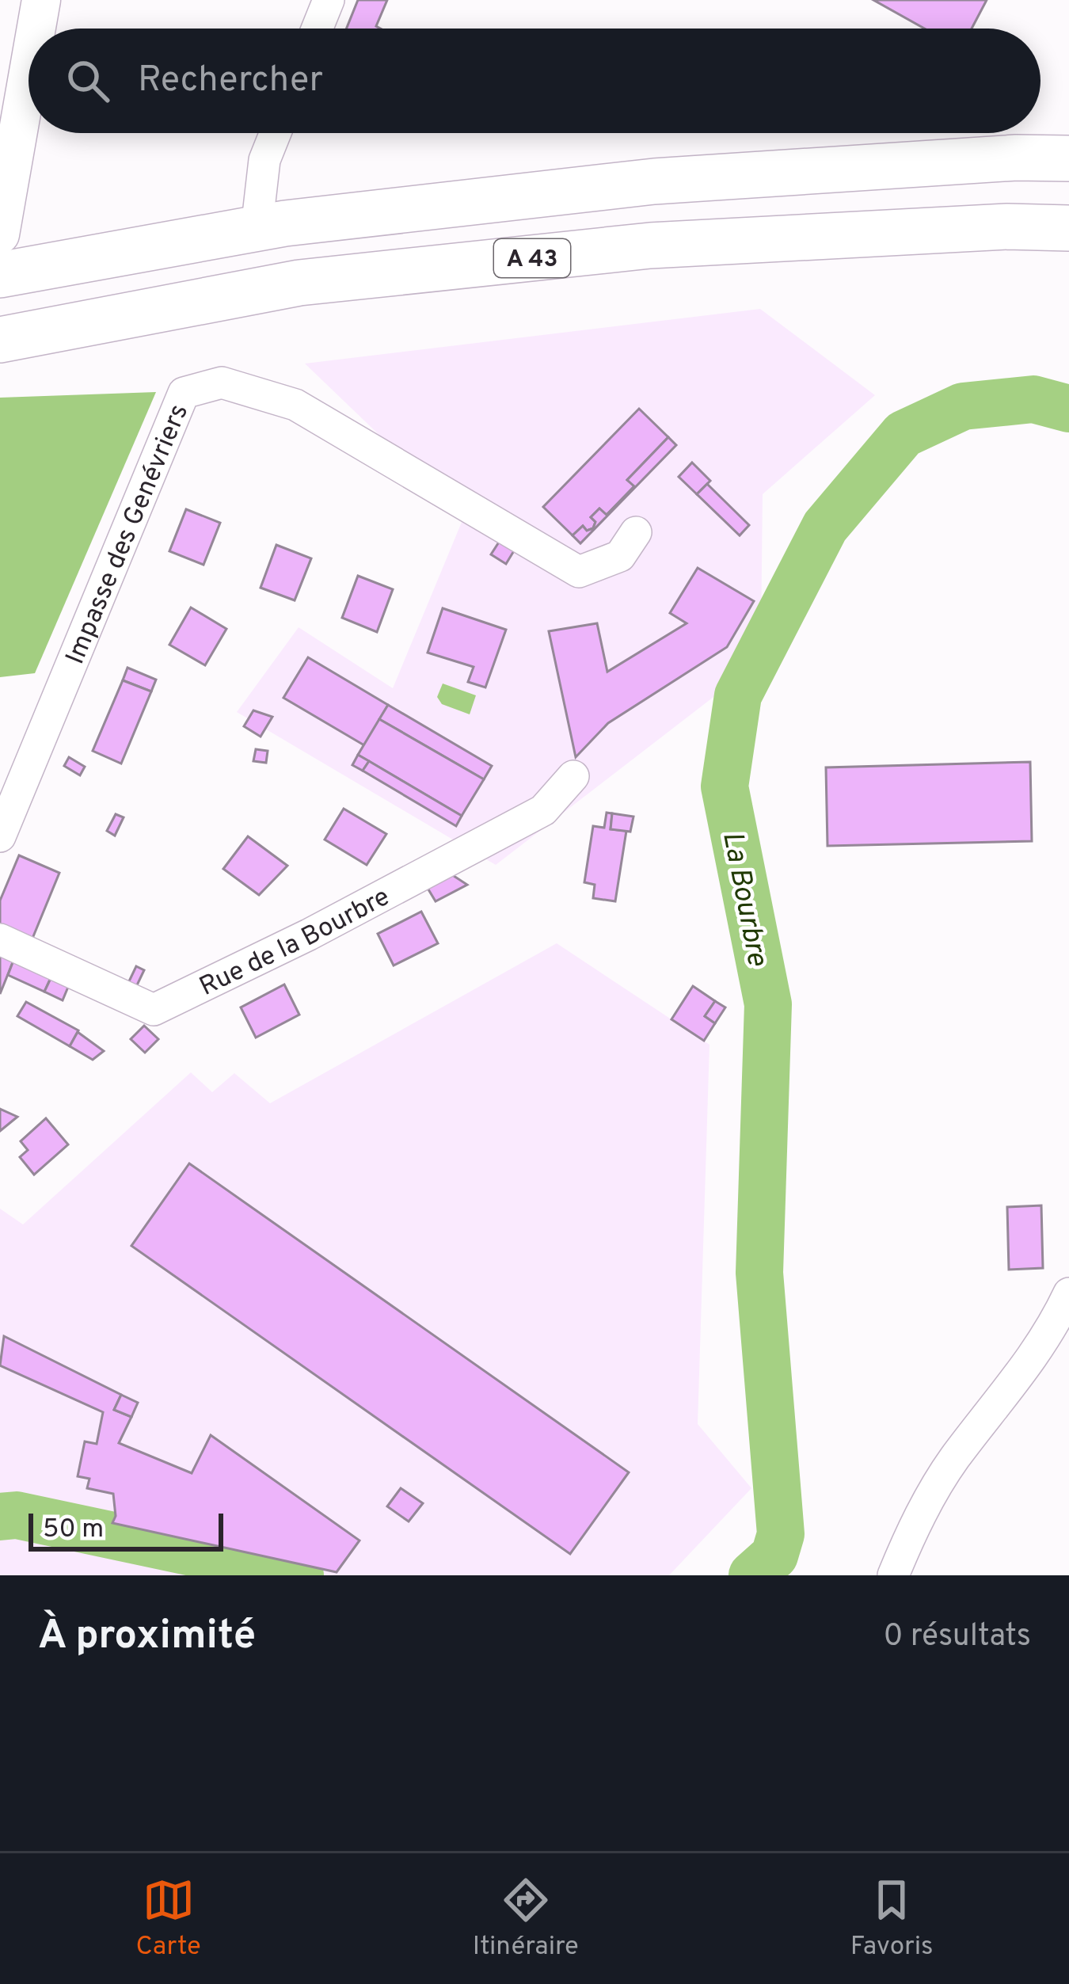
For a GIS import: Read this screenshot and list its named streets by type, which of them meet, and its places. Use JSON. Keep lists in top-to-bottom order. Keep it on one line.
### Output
{"streets":{"highway":["A 43"],"street":["Impasse des Genévriers","Rue de la Bourbre"]},"water":["La Bourbre"],"scale_bar":"50 m","page":{"search":"Rechercher","scale":"50 m","heading":["À proximité","0 résultats"],"nav":["Carte","Itinéraire","Favoris"]}}
